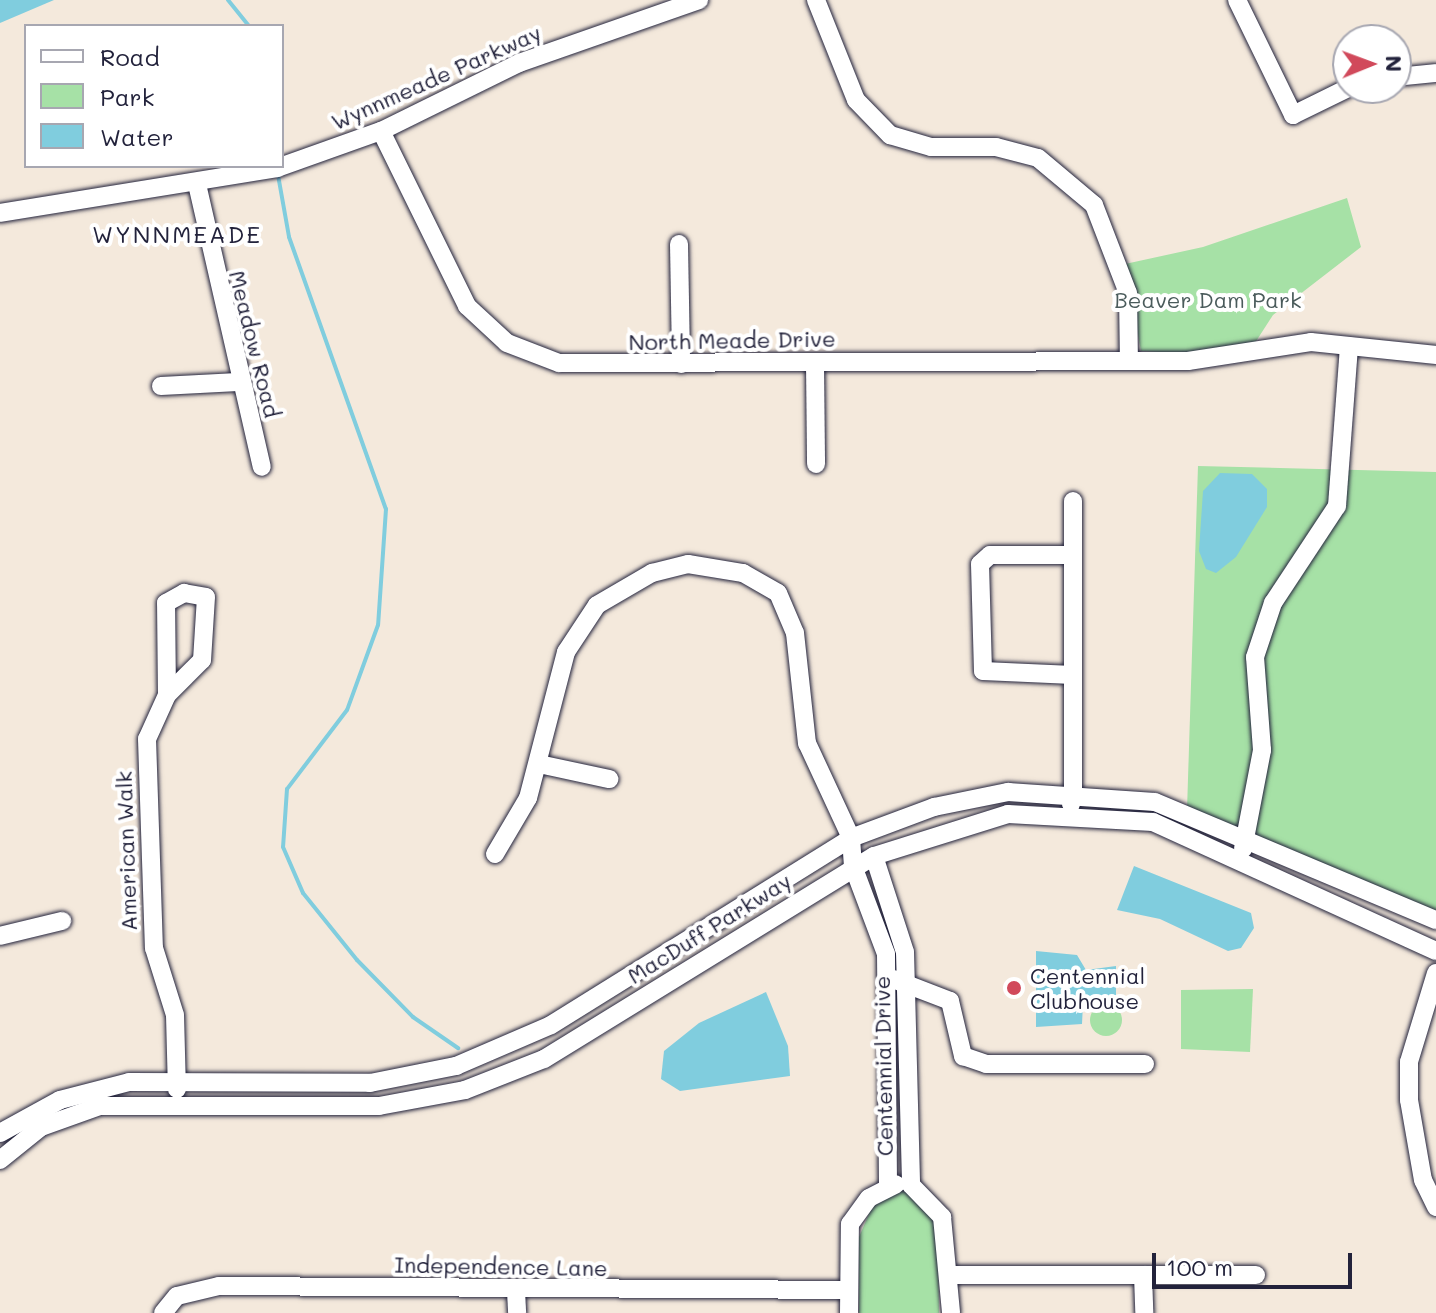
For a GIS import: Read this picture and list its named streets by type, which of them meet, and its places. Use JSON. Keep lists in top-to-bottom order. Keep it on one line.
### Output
{"streets":{"street":["Wynnmeade Parkway","North Meade Drive","Meadow Road","American Walk","MacDuff Parkway","Centennial Drive","Independence Lane"]},"crossings":[["Wynnmeade Parkway","North Meade Drive"],["Wynnmeade Parkway","Meadow Road"],["American Walk","MacDuff Parkway"],["MacDuff Parkway","Centennial Drive"],["Centennial Drive","Independence Lane"]],"districts":["WYNNMEADE"],"parks":["Beaver Dam Park"],"places":["Centennial Clubhouse"],"legend":["Road","Park","Water"],"scale_bar":"100 m","north":"right"}
